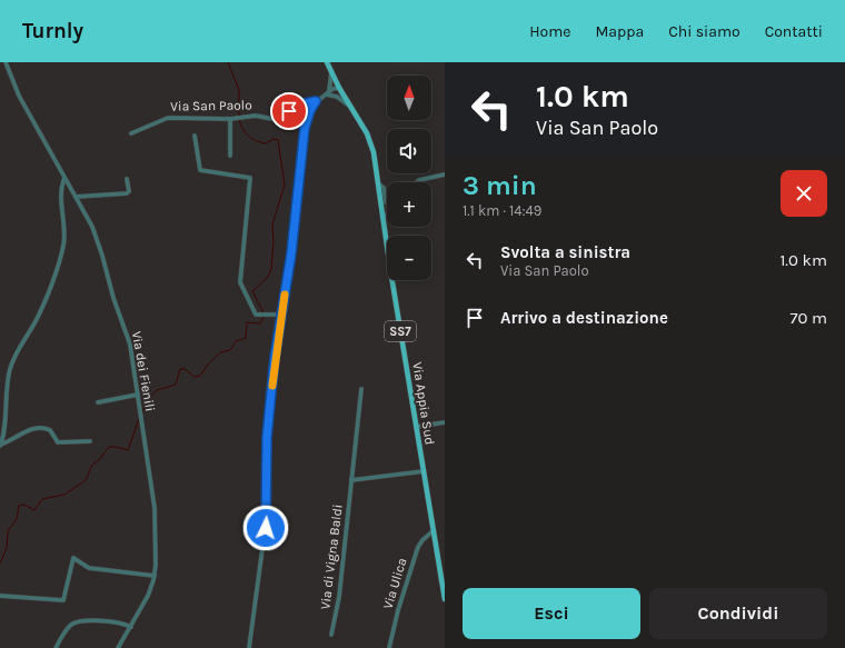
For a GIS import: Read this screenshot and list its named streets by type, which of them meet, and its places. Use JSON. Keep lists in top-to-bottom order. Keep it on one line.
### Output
{"streets":{"main road":["SS7","Via Appia Sud"],"street":["Via San Paolo","Via dei Fienili","Via di Vigna Baldi","Via Ulica"]},"crossings":[["Via San Paolo","Via Appia Sud"],["Via Appia Sud","Via Ulica"]],"north":"top","page":{"header":"Turnly","nav":["Home","Mappa","Chi siamo","Contatti"],"turn":["1.0 km","Via San Paolo"],"map_buttons":["+","−"],"heading":["3 min","1.1 km · 14:49"],"list":[{"name":"Svolta a sinistra","note":"Via San Paolo","value":"1.0 km"},{"name":"Arrivo a destinazione","value":"70 m"}],"buttons":["Esci","Condividi"]}}
